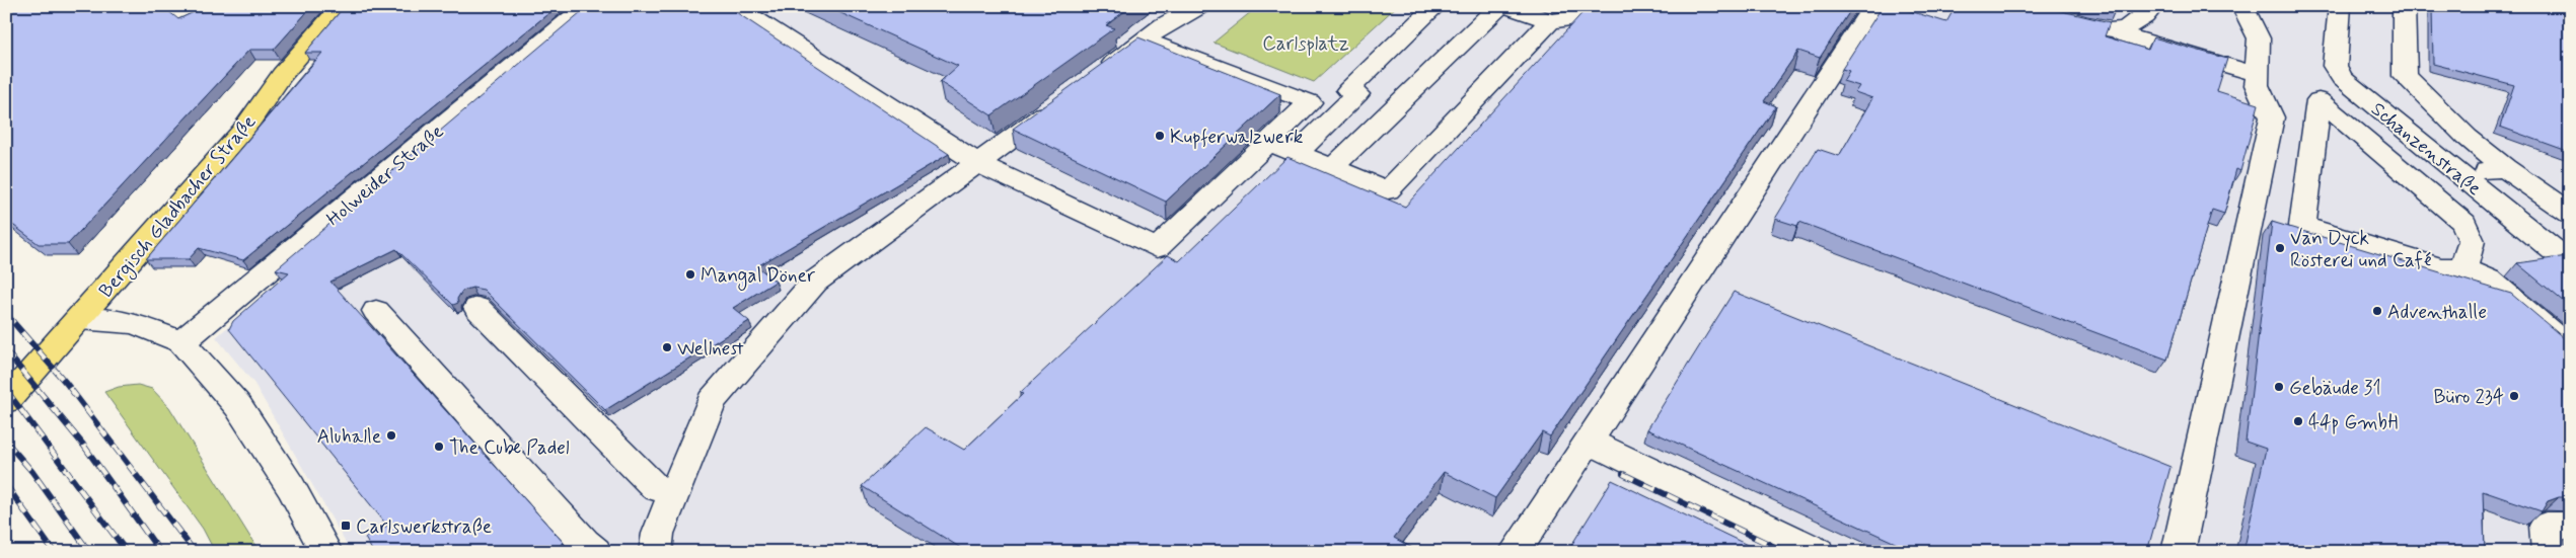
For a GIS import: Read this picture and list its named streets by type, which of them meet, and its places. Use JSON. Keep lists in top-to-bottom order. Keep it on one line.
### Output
{"streets":{"main road":["Bergisch Gladbacher Straße"],"street":["Schanzenstraße","Holweider Straße"]},"parks":["Carlsplatz"],"places":{"other":["Kupferwalzwerk","Van Dyck Rösterei und Café","Mangal Döner","Adventhalle","Wellnest","Gebäude 31","Büro 234","44p GmbH","Aluhalle","The Cube Padel"],"transit":["Carlswerkstraße"]}}
